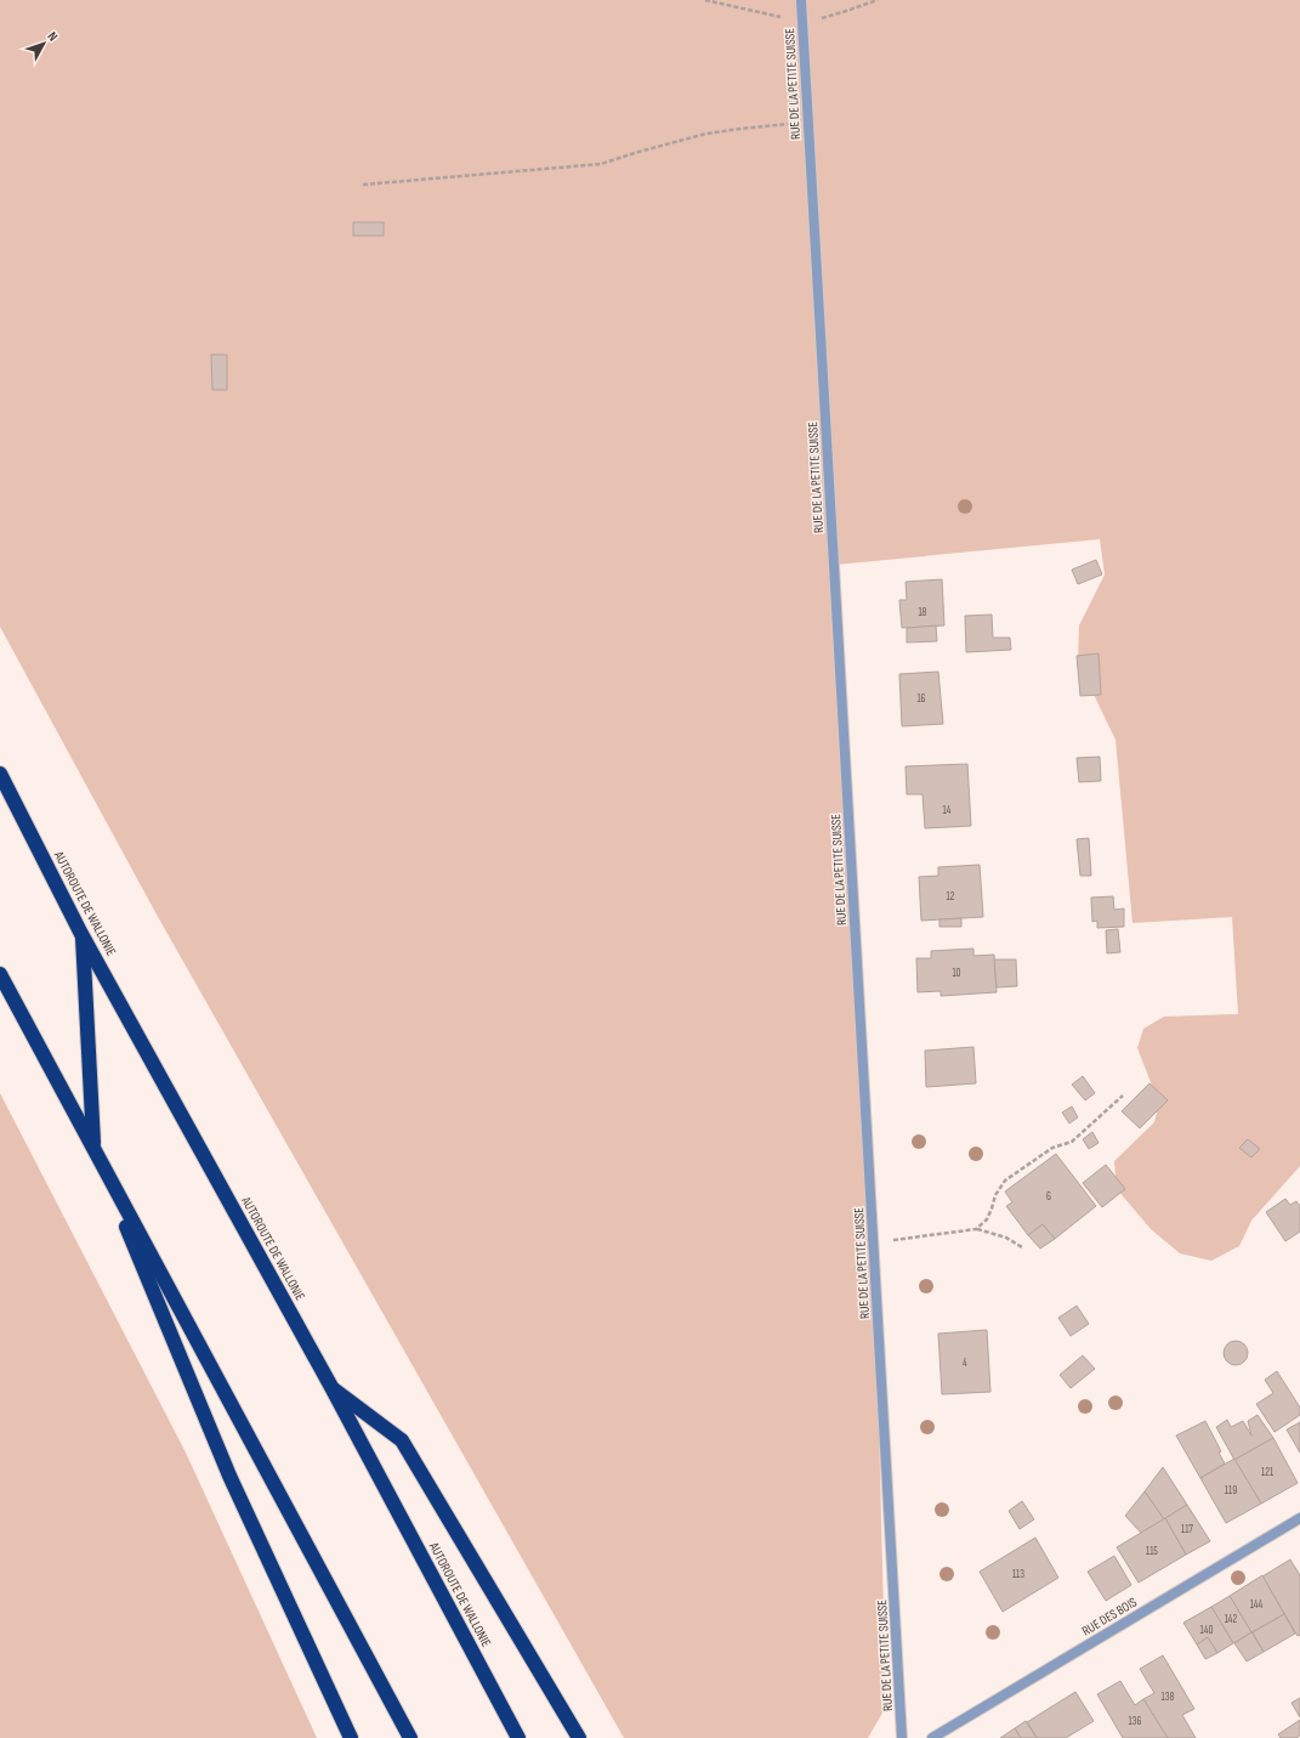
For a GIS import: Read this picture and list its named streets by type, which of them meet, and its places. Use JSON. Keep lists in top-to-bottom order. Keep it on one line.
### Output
{"streets":{"highway":["AUTOROUTE DE WALLONIE"],"street":["RUE DE LA PETITE SUISSE","RUE DES BOIS"]},"house_numbers":["18","16","14","12","10","6","4","121","119","117","115","113","144","142","140","138","136"],"north":"top right"}
